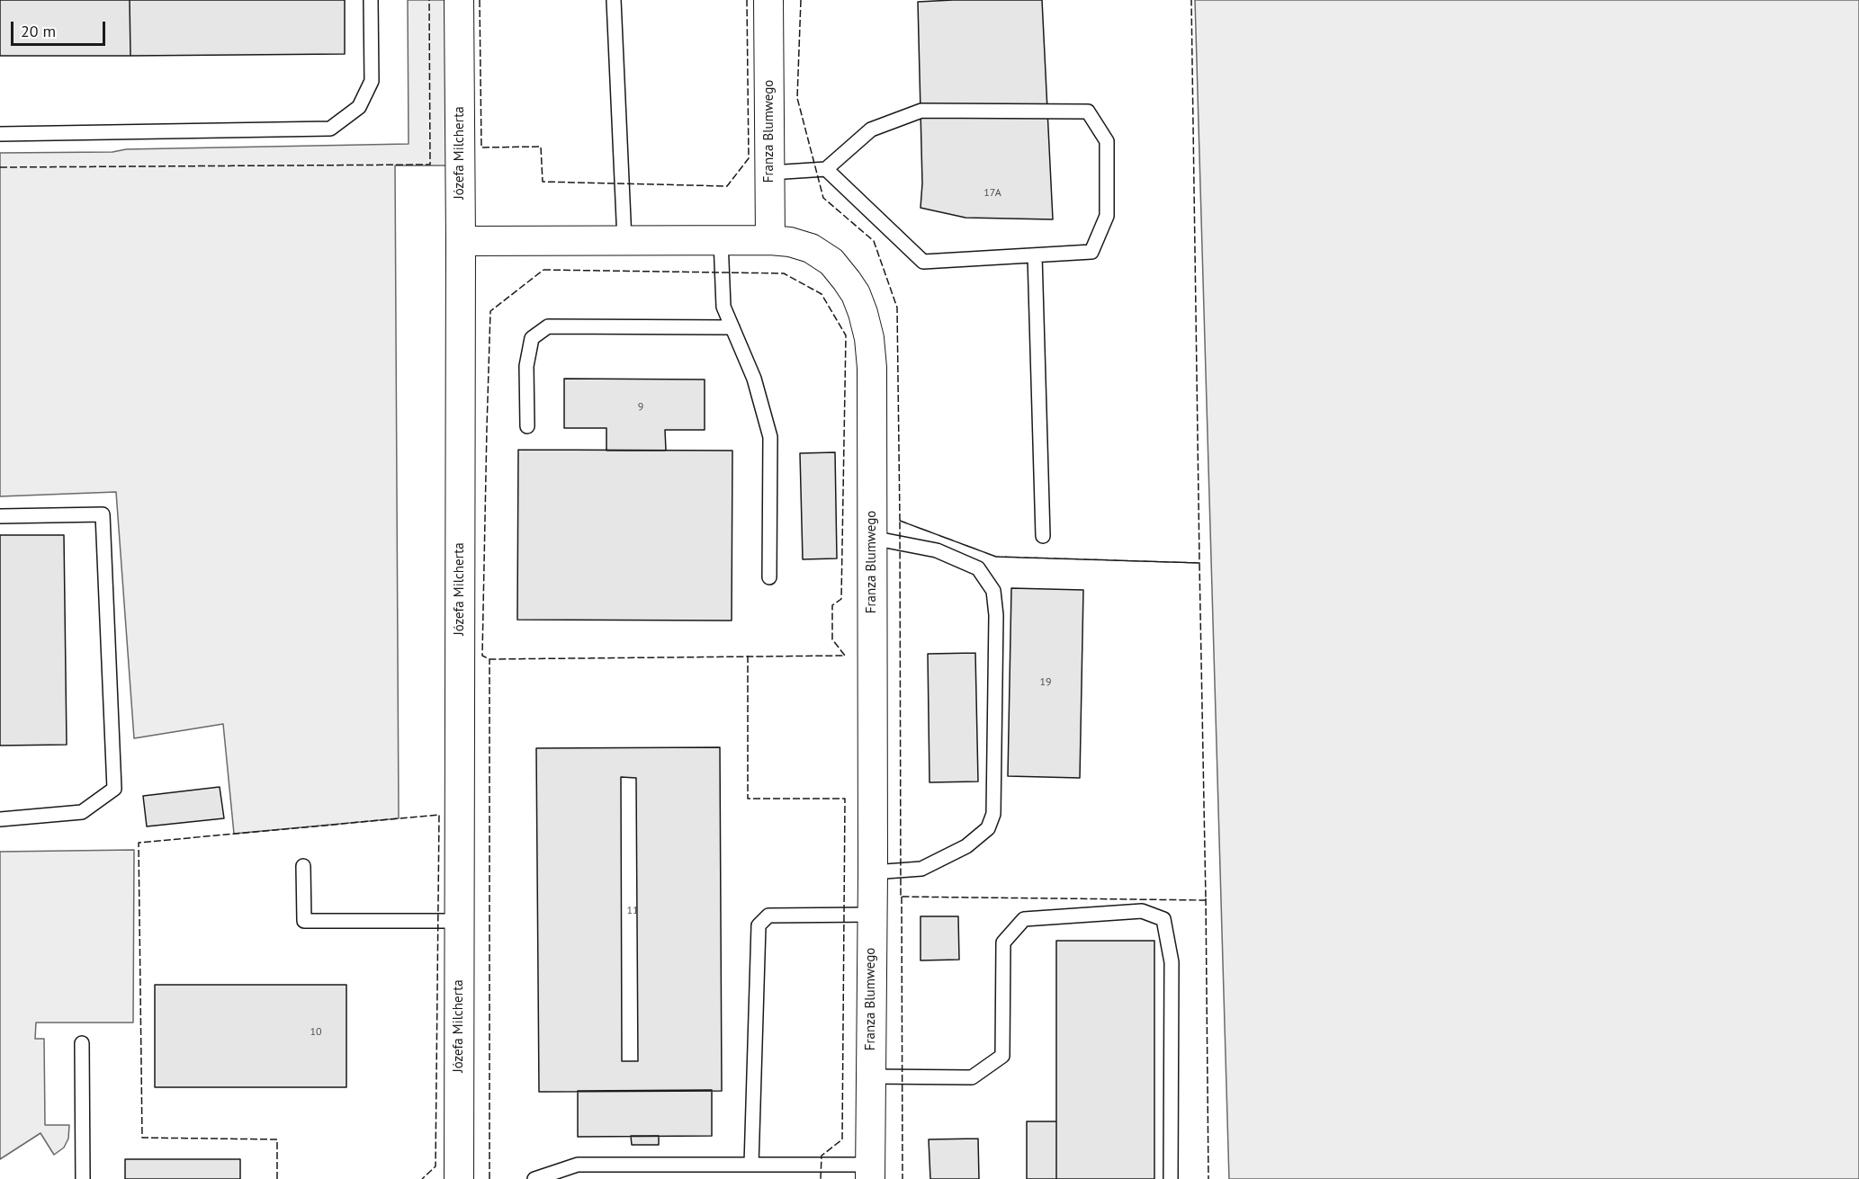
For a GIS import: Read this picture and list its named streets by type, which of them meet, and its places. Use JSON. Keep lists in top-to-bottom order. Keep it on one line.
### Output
{"streets":{"street":["Franza Blumwego","Józefa Milcherta"]},"house_numbers":["17A","9","19","11","10"],"scale_bar":"20 m"}
